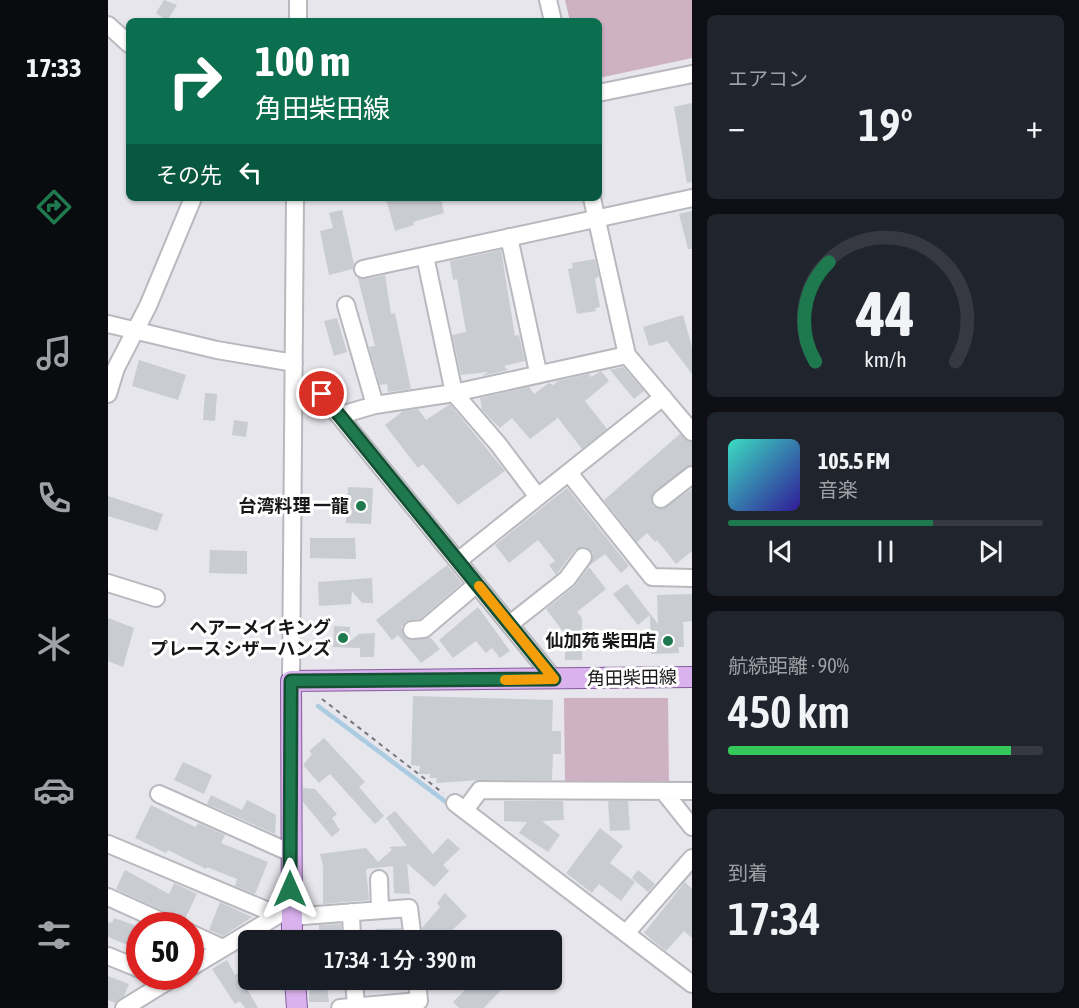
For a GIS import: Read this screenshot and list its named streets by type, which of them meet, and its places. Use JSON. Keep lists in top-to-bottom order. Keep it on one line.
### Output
{"streets":{"main road":["角田柴田線"]},"places":["台湾料理 一龍","ヘアーメイキング プレース シザーハンズ","仙加苑 柴田店"],"page":{"tabs":"17:33","tile":["エアコン",["航続距離 · 90%","450 km"],["到着","17:34"]],"turn":["100 m","角田柴田線"],"heat":["−","19°","+"],"then":"その先","song":["105.5 FM","音楽"],"limit":"50","trip":"17:34 · 1 分 · 390 m","gauge":["44","km/h"]}}
